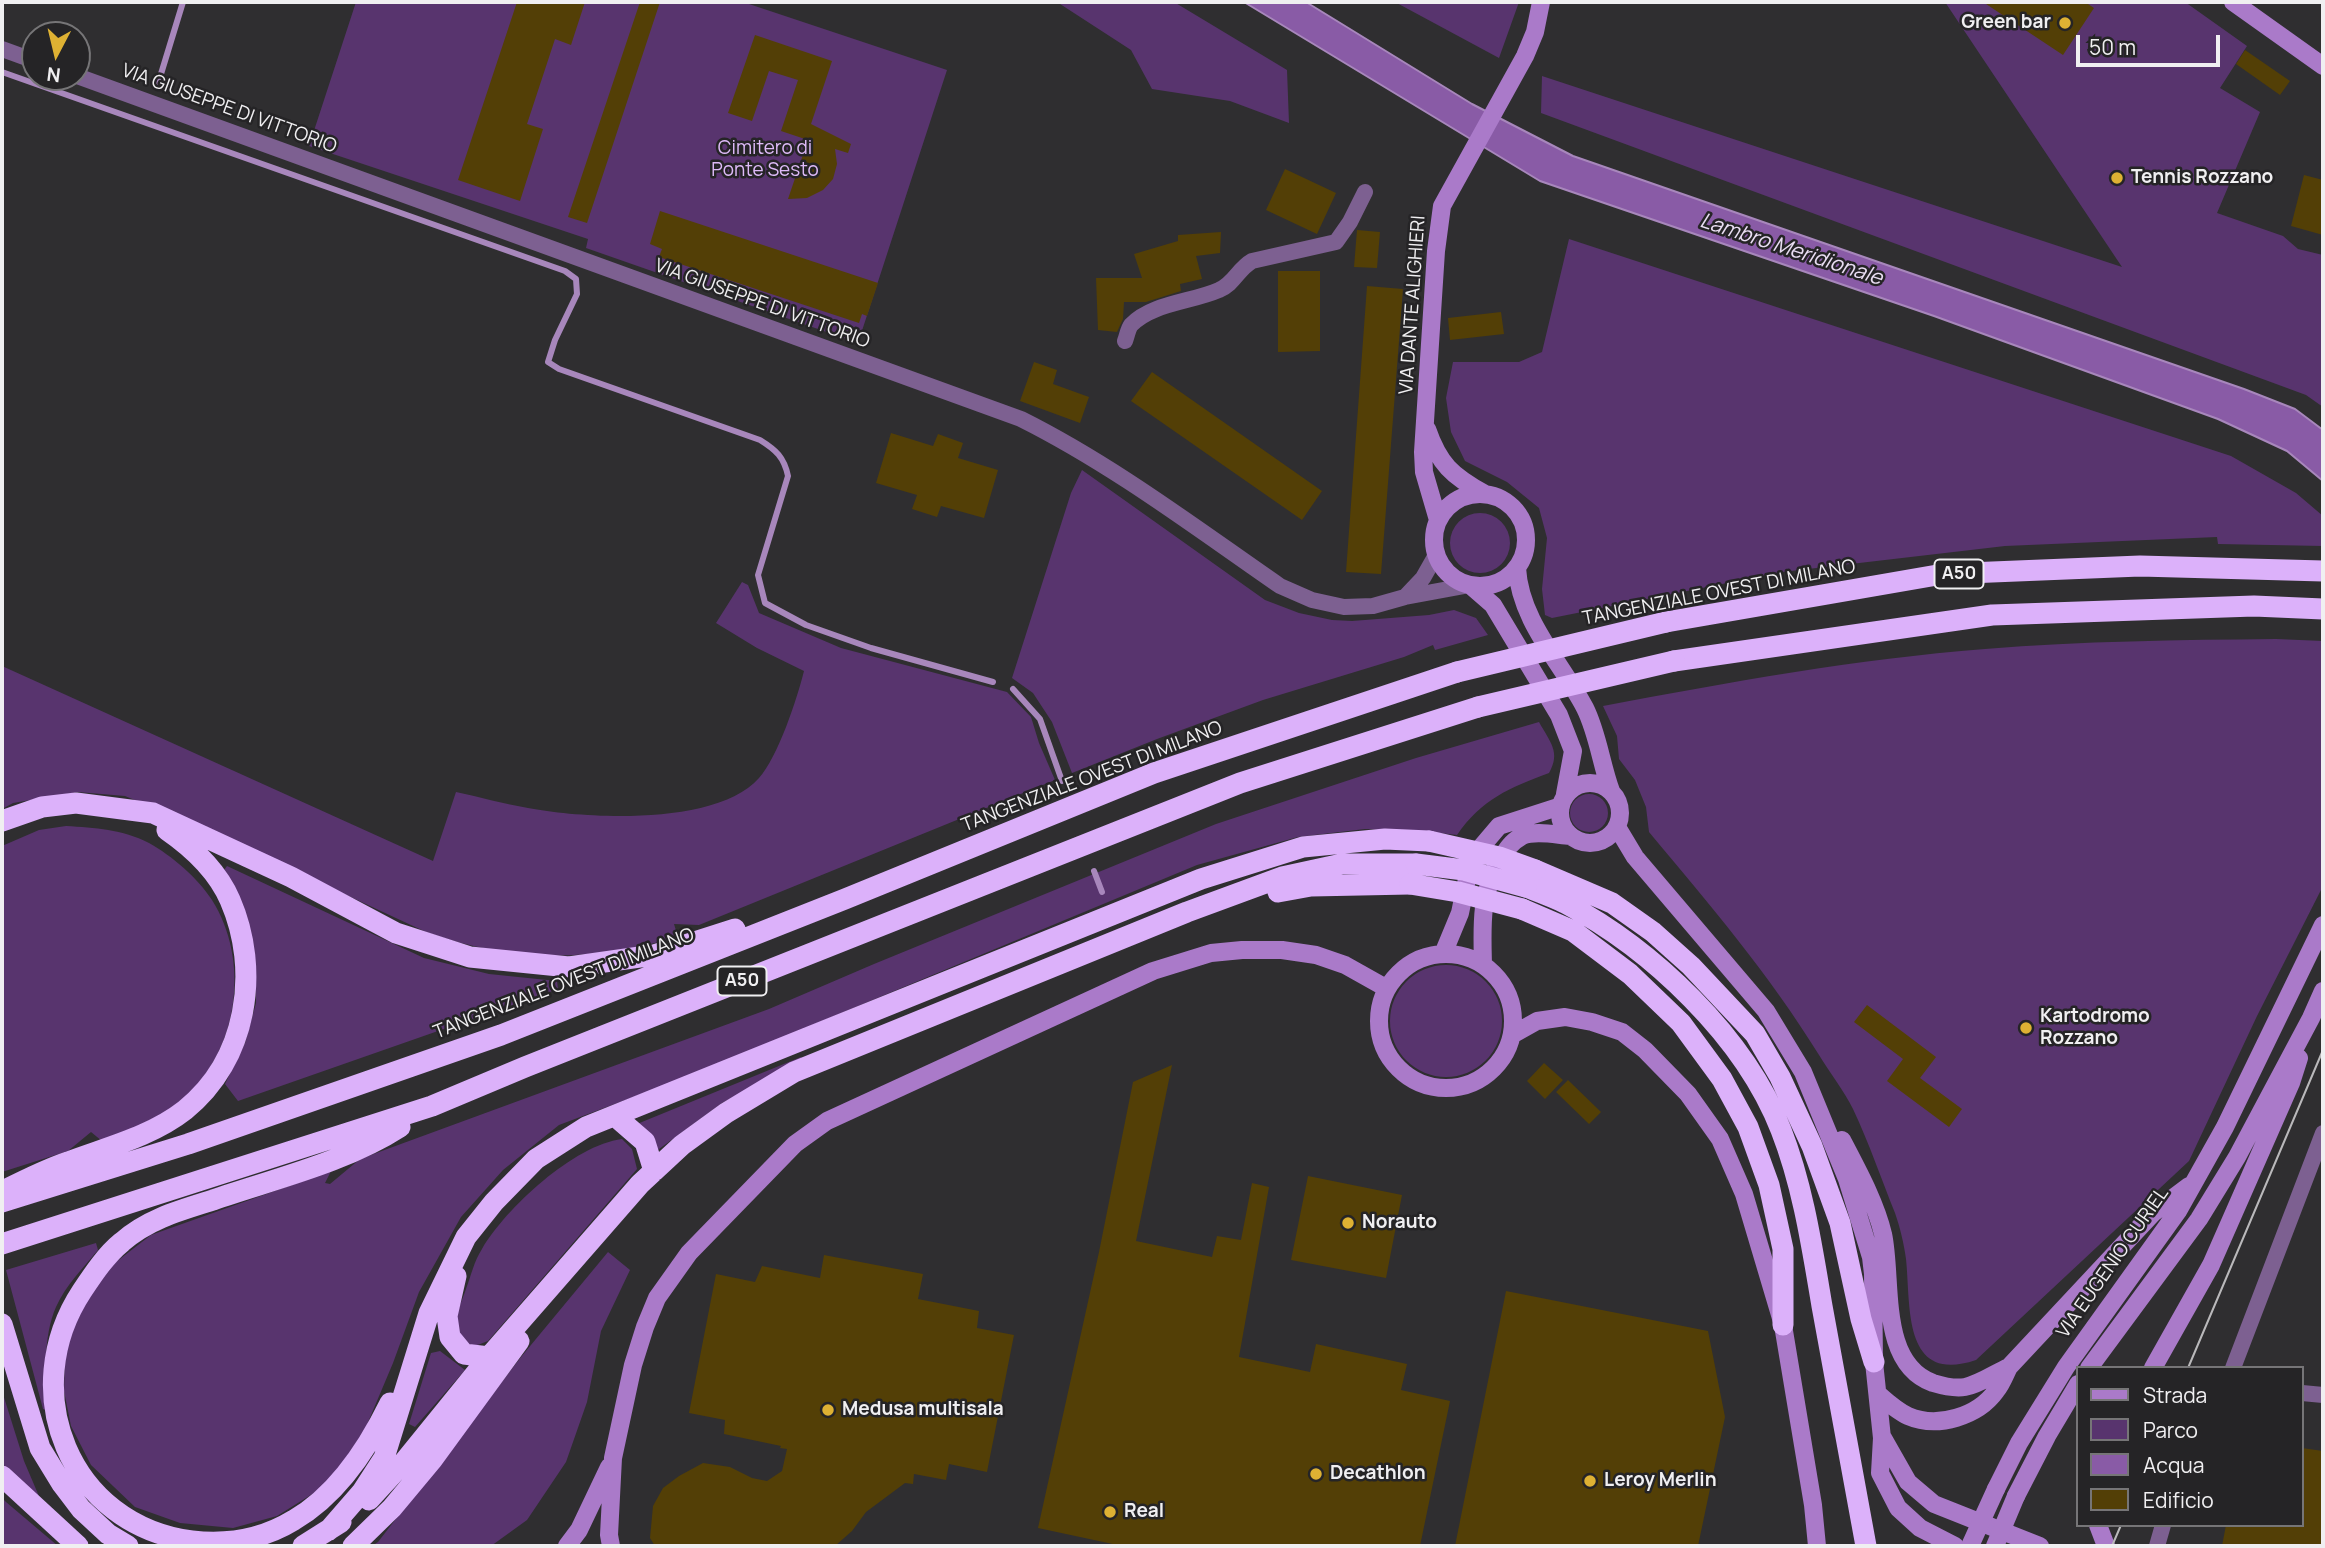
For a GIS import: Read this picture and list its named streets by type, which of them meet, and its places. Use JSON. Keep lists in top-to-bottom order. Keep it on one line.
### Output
{"streets":{"highway":["A50","TANGENZIALE OVEST DI MILANO"],"street":["VIA GIUSEPPE DI VITTORIO","VIA DANTE ALIGHIERI","VIA EUGENIO CURIEL"]},"crossings":[["VIA GIUSEPPE DI VITTORIO","VIA DANTE ALIGHIERI"]],"water":["Lambro Meridionale"],"parks":["Cimitero di Ponte Sesto"],"places":["Green bar","Tennis Rozzano","Kartodromo Rozzano","Norauto","Medusa multisala","Decathlon","Leroy Merlin","Real"],"legend":["Strada","Parco","Acqua","Edificio"],"scale_bar":"50 m","north":"bottom"}
